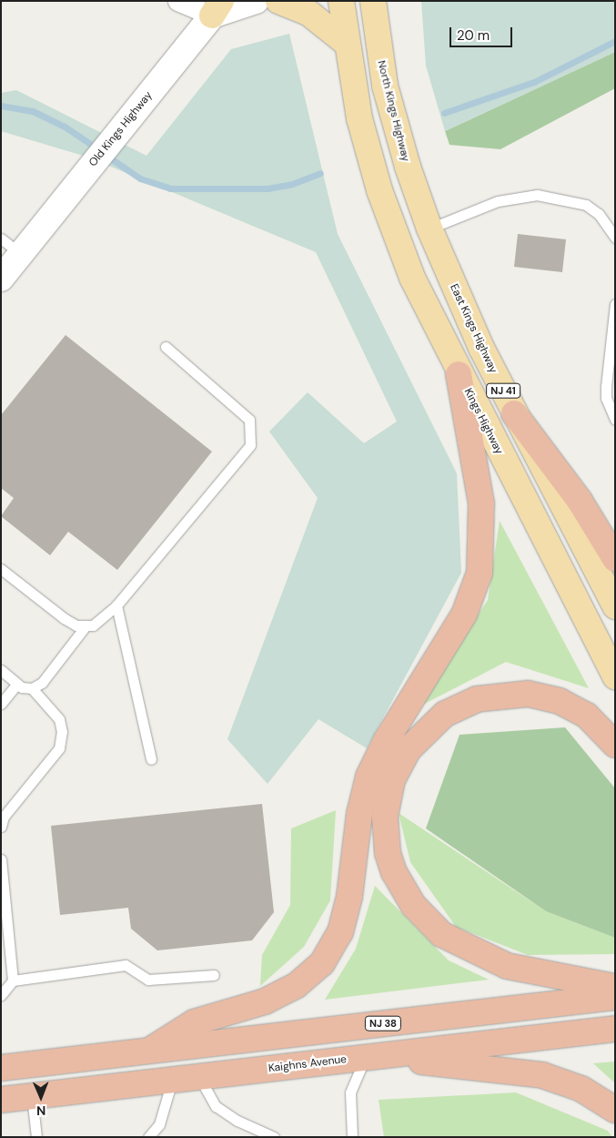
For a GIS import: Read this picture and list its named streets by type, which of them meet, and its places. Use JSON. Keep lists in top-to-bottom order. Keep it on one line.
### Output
{"streets":{"highway":["NJ 38","Kaighns Avenue"],"main road":["North Kings Highway","East Kings Highway","NJ 41","Kings Highway"],"street":["Old Kings Highway"]},"crossings":[["North Kings Highway","East Kings Highway"],["NJ 41","Kings Highway"]],"scale_bar":"20 m","north":"bottom"}
